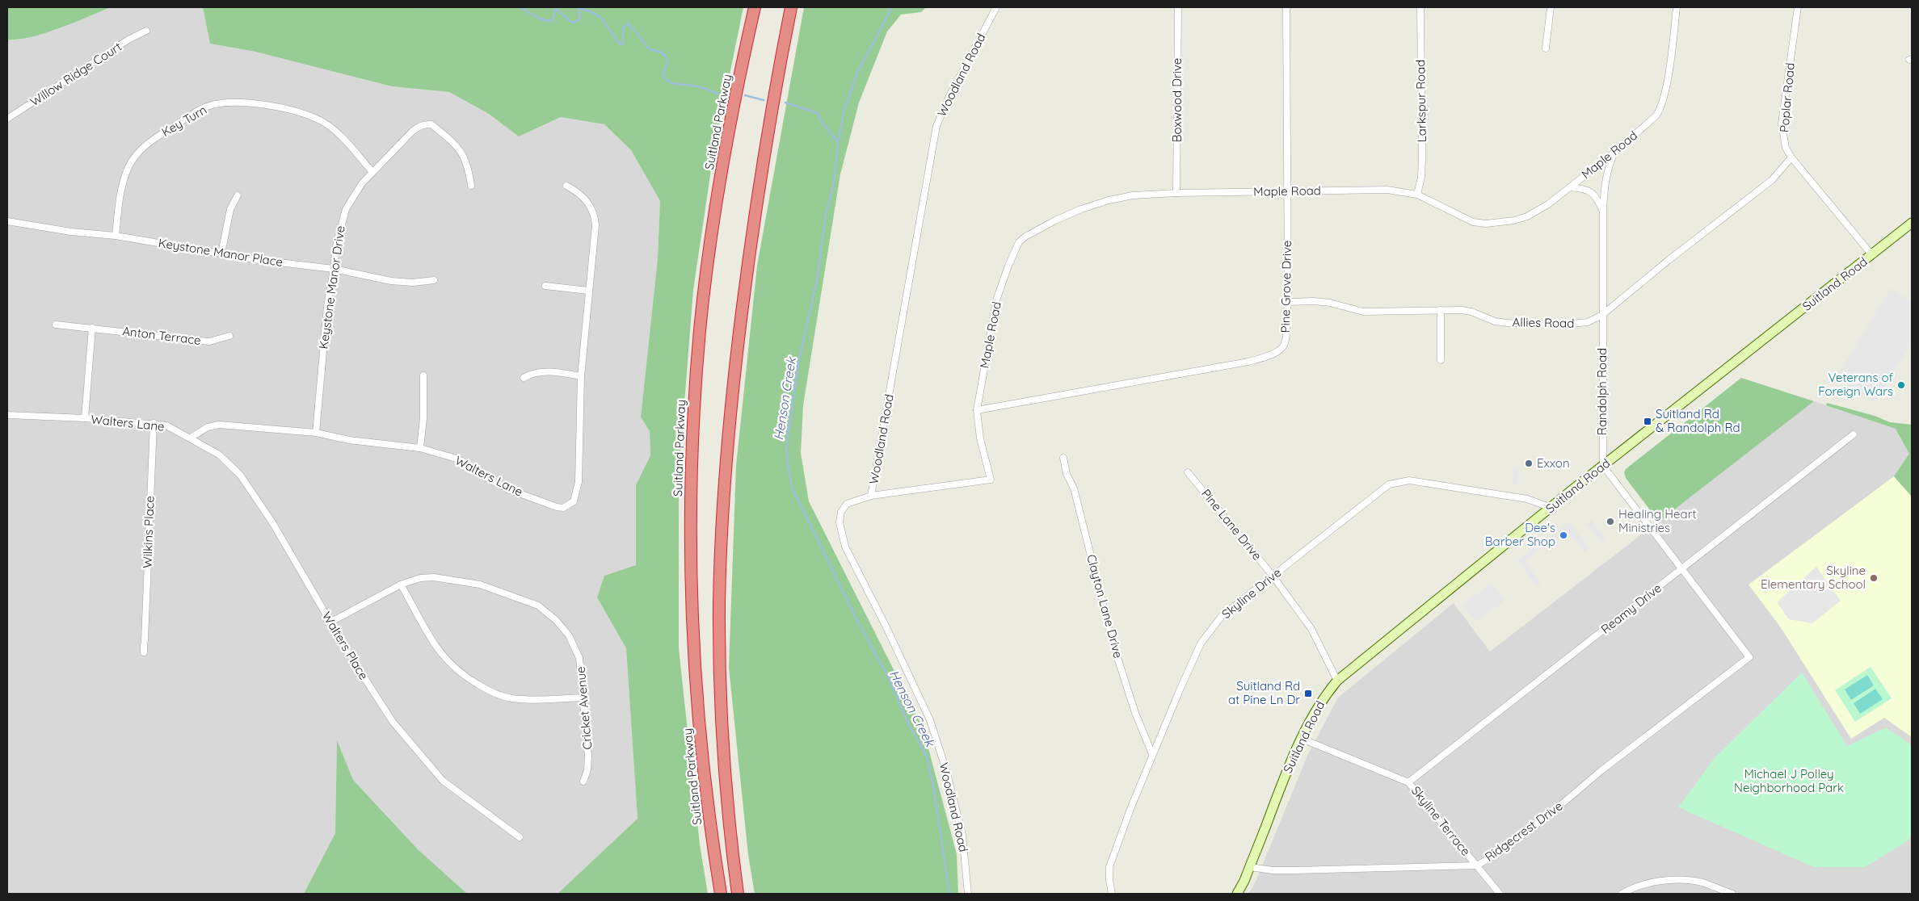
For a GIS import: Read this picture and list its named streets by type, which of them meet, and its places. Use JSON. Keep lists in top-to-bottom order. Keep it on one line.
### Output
{"streets":{"highway":["Suitland Parkway"],"main road":["Suitland Road"],"street":["Willow Ridge Court","Woodland Road","Poplar Road","Boxwood Drive","Larkspur Road","Key Turn","Maple Road","Keystone Manor Place","Pine Grove Drive","Keystone Manor Drive","Allies Road","Anton Terrace","Randolph Road","Walters Lane","Pine Lane Drive","Wilkins Place","Skyline Drive","Clayton Lane Drive","Reamy Drive","Walters Place","Cricket Avenue","Skyline Terrace","Ridgecrest Drive"]},"crossings":[["Woodland Road","Maple Road"],["Poplar Road","Suitland Road"],["Poplar Road","Allies Road"],["Boxwood Drive","Maple Road"],["Larkspur Road","Maple Road"],["Key Turn","Keystone Manor Place"],["Key Turn","Keystone Manor Drive"],["Maple Road","Pine Grove Drive"],["Maple Road","Randolph Road"],["Keystone Manor Place","Keystone Manor Drive"],["Suitland Road","Randolph Road"],["Suitland Road","Pine Lane Drive"],["Suitland Road","Skyline Drive"],["Suitland Road","Skyline Terrace"],["Suitland Road","Ridgecrest Drive"],["Pine Grove Drive","Allies Road"],["Keystone Manor Drive","Walters Lane"],["Allies Road","Randolph Road"],["Walters Lane","Wilkins Place"],["Walters Lane","Walters Place"],["Pine Lane Drive","Skyline Drive"],["Skyline Drive","Clayton Lane Drive"],["Reamy Drive","Skyline Terrace"],["Reamy Drive","Ridgecrest Drive"],["Walters Place","Cricket Avenue"],["Skyline Terrace","Ridgecrest Drive"]],"water":["Henson Creek"],"parks":["Michael J Polley Neighborhood Park"],"places":{"other":["Veterans of Foreign Wars","Exxon","Healing Heart Ministries","Dee's Barber Shop","Skyline Elementary School"],"transit":["Suitland Rd & Randolph Rd","Suitland Rd at Pine Ln Dr"]}}
